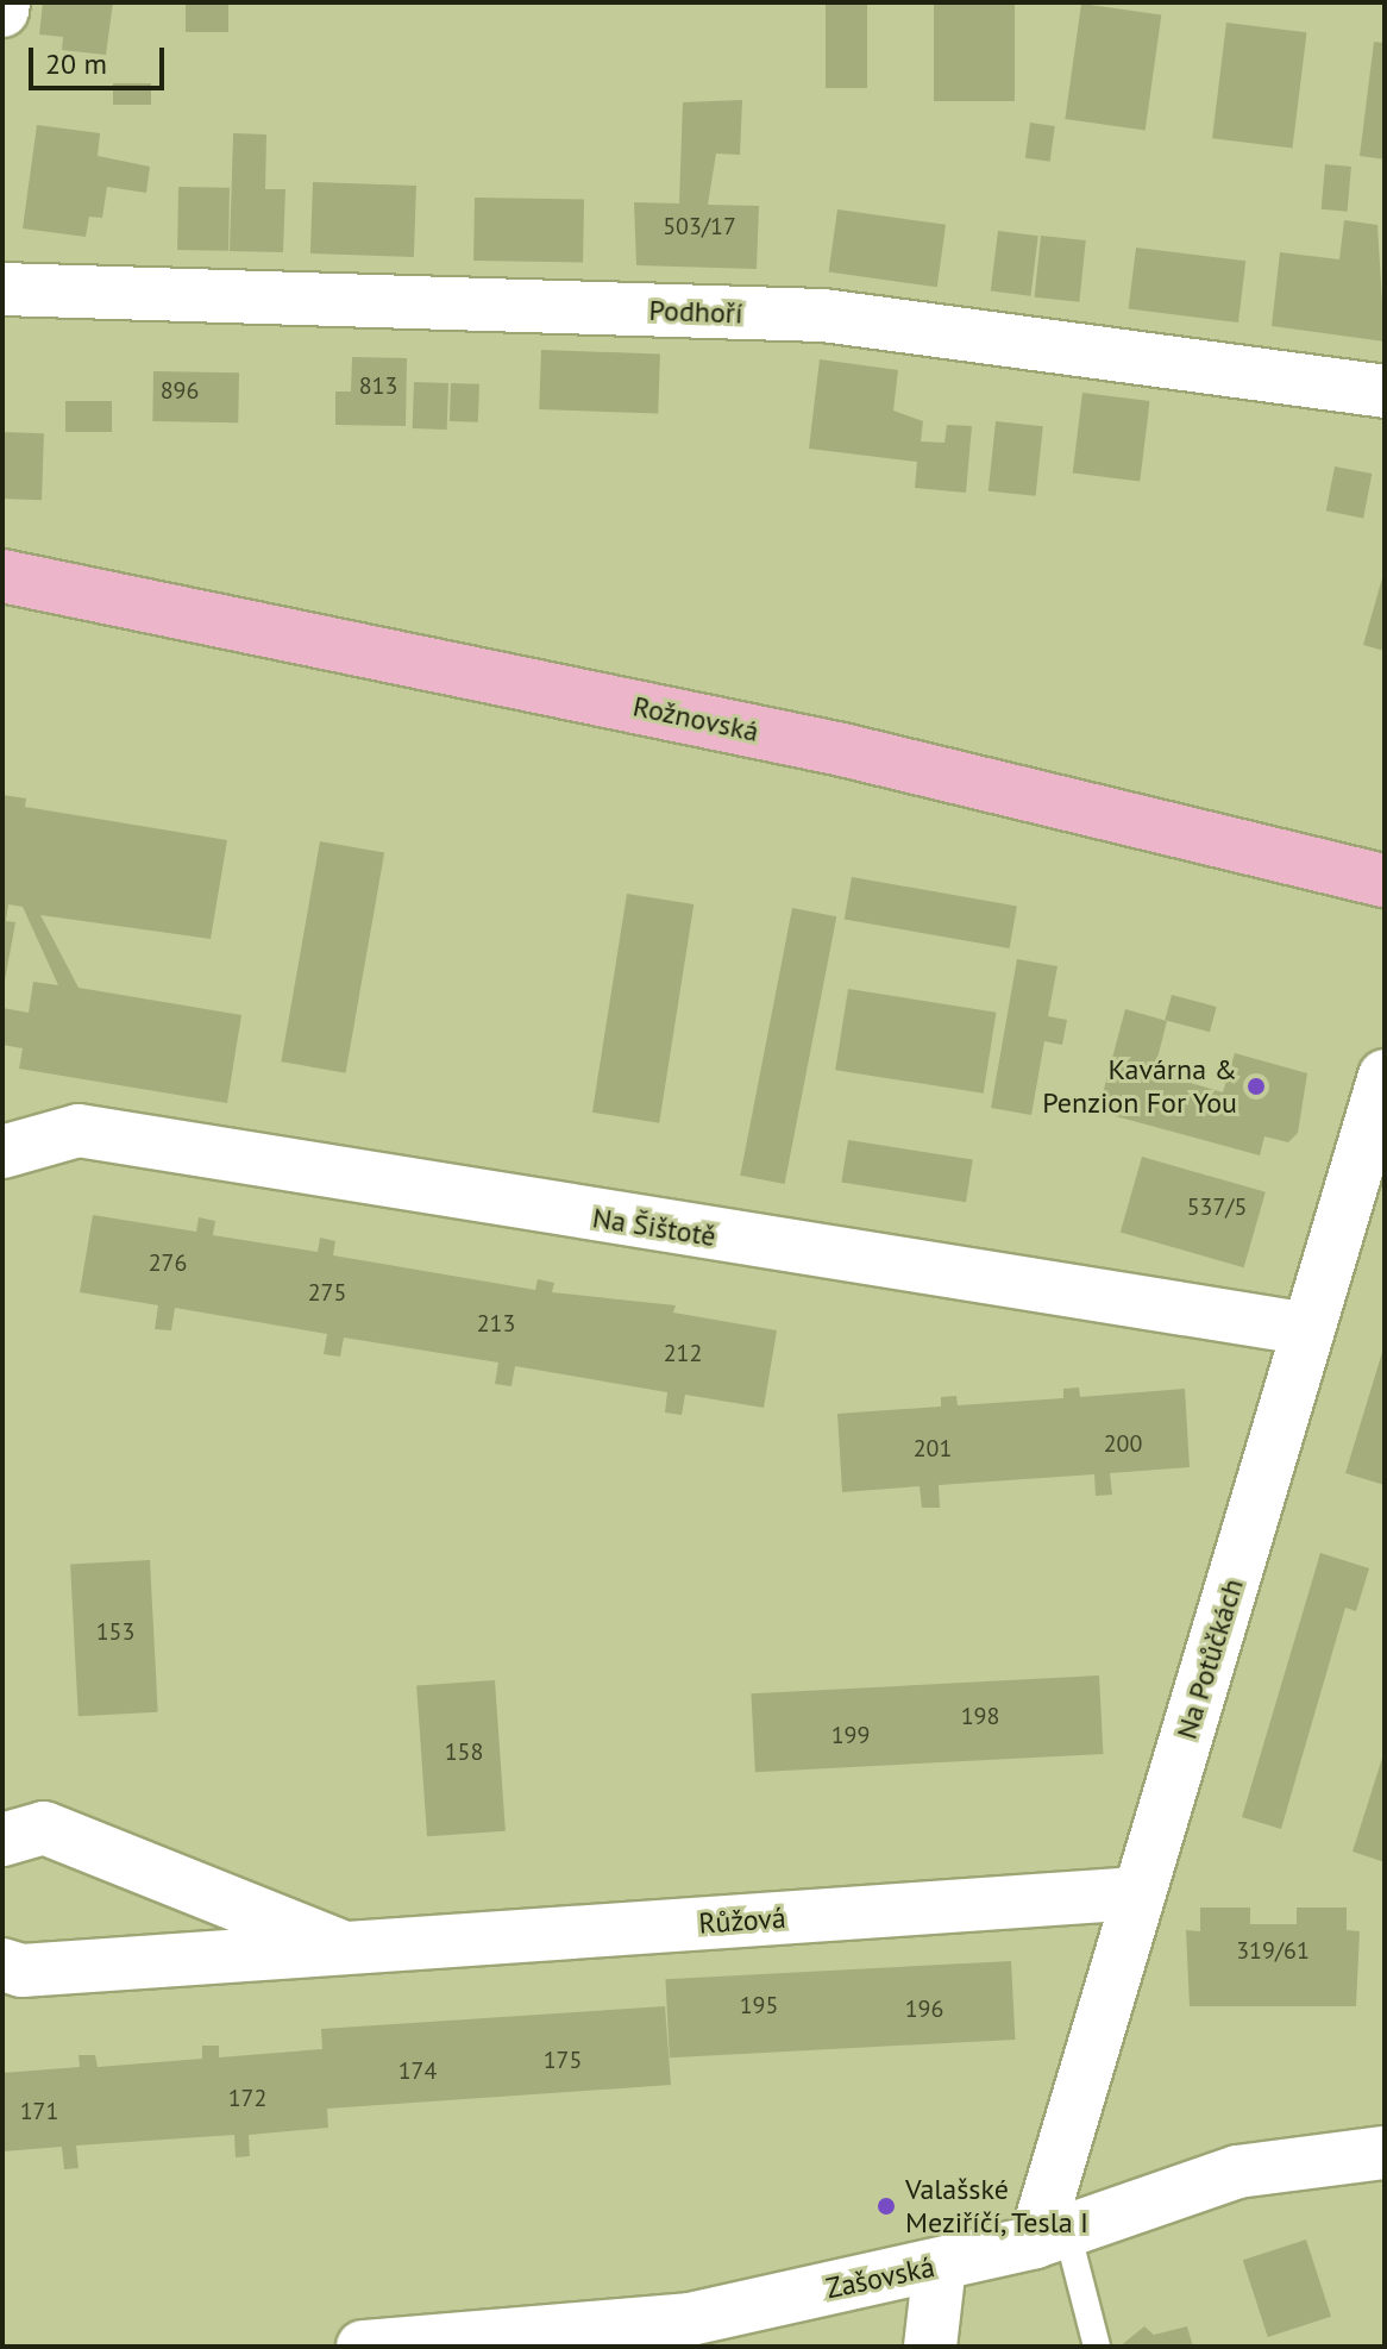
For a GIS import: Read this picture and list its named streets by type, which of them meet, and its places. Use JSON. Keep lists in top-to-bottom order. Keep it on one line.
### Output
{"streets":{"main road":["Rožnovská"],"street":["Podhoří","Na Šištotě","Na Potůčkách","Růžová","Zašovská"]},"crossings":[["Na Šištotě","Na Potůčkách"],["Na Potůčkách","Růžová"],["Na Potůčkách","Zašovská"]],"places":["Kavárna & Penzion For You","Valašské Meziříčí, Tesla I"],"house_numbers":["503/17","813","896","537/5","276","275","213","212","200","201","153","198","199","158","319/61","195","196","175","174","172","171"],"scale_bar":"20 m"}
